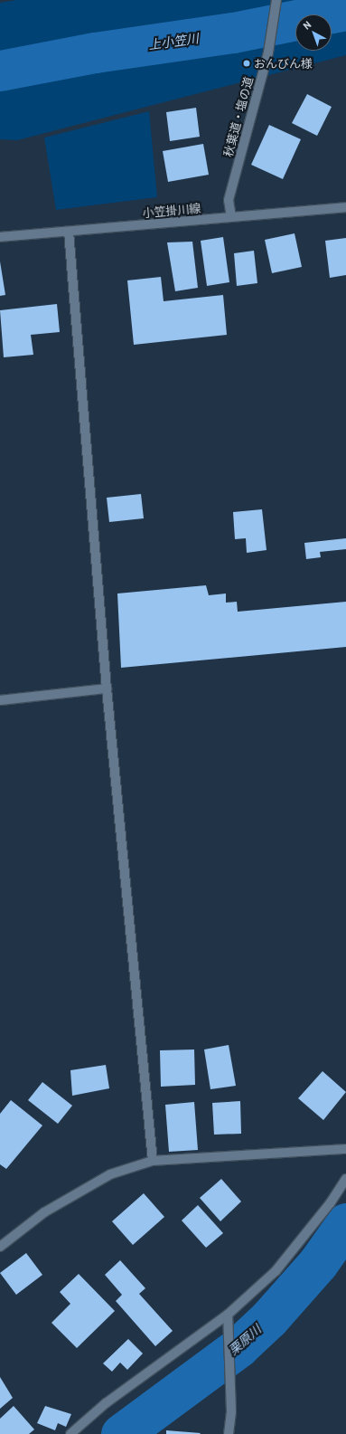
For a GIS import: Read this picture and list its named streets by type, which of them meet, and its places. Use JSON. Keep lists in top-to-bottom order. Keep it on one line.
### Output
{"streets":{"street":["秋葉道・塩の道","小笠掛川線"]},"crossings":[["秋葉道・塩の道","小笠掛川線"]],"water":["上小笠川","栗原川"],"places":["おんびん様"],"north":"top left"}
